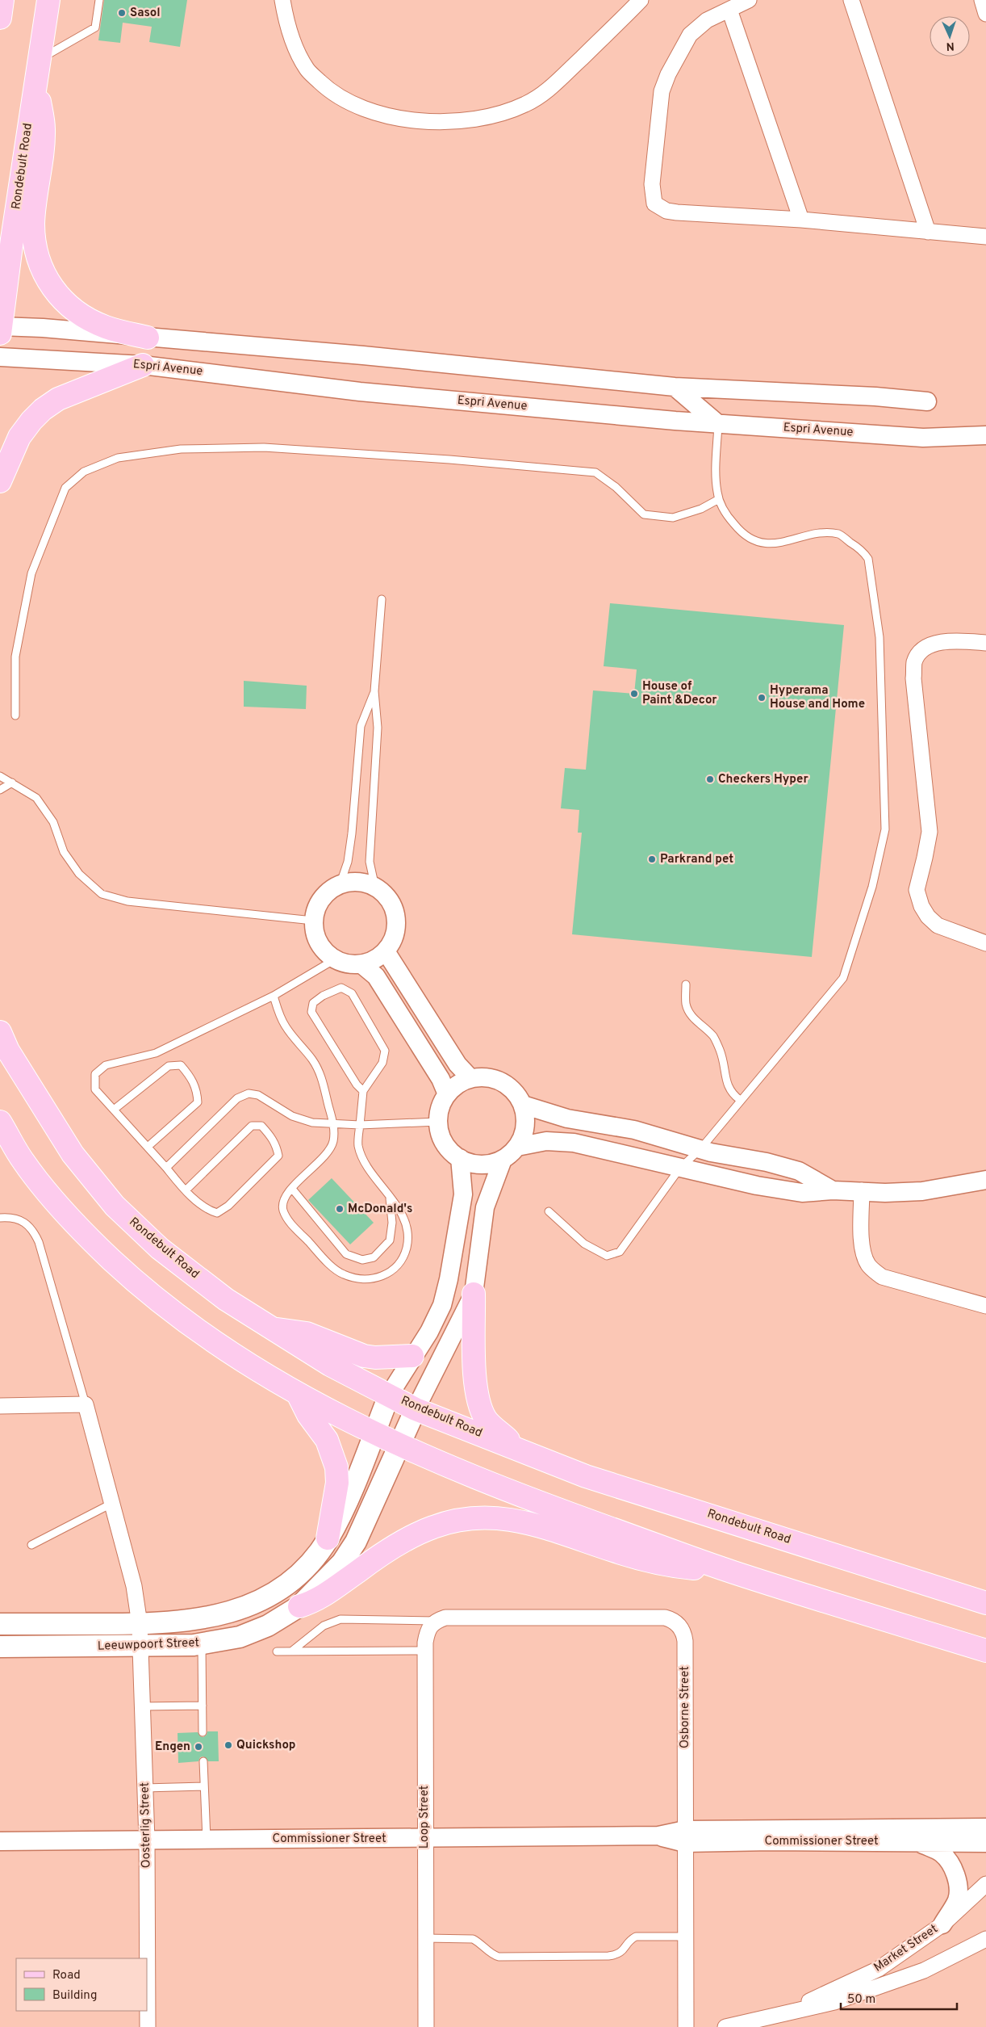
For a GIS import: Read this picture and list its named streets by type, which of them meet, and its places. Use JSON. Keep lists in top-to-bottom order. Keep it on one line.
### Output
{"streets":{"main road":["Rondebult Road","Leeuwpoort Street"],"street":["Espri Avenue","Osborne Street","Loop Street","Oosterlig Street","Commissioner Street","Market Street"]},"crossings":[["Rondebult Road","Leeuwpoort Street"],["Leeuwpoort Street","Oosterlig Street"],["Osborne Street","Loop Street"],["Osborne Street","Commissioner Street"],["Loop Street","Commissioner Street"],["Oosterlig Street","Commissioner Street"]],"places":["Sasol","House of Paint &Decor","Hyperama House and Home","Checkers Hyper","Parkrand pet","McDonald's","Quickshop","Engen"],"legend":["Road","Building"],"scale_bar":"50 m","north":"bottom"}
